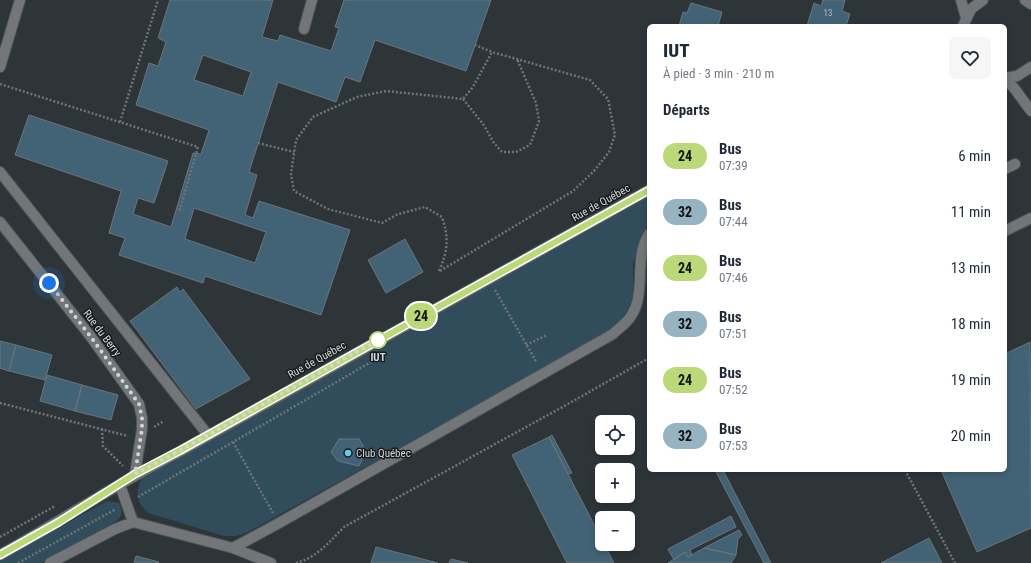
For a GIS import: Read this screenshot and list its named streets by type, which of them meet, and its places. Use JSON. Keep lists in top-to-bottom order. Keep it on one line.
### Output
{"streets":{"street":["Rue de Québec","Rue du Berry"]},"crossings":[["Rue de Québec","Rue du Berry"]],"places":["IUT","Club Québec"],"lines":["bus line 24"],"house_numbers":["13"],"page":{"on_map":"24","heading":[["IUT","À pied · 3 min · 210 m"],"Départs"],"list":[{"mark":"24","name":"Bus","note":"07:39","value":"6 min"},{"mark":"32","name":"Bus","note":"07:44","value":"11 min"},{"mark":"24","name":"Bus","note":"07:46","value":"13 min"},{"mark":"32","name":"Bus","note":"07:51","value":"18 min"},{"mark":"24","name":"Bus","note":"07:52","value":"19 min"},{"mark":"32","name":"Bus","note":"07:53","value":"20 min"}],"map_buttons":["+","−"]}}
